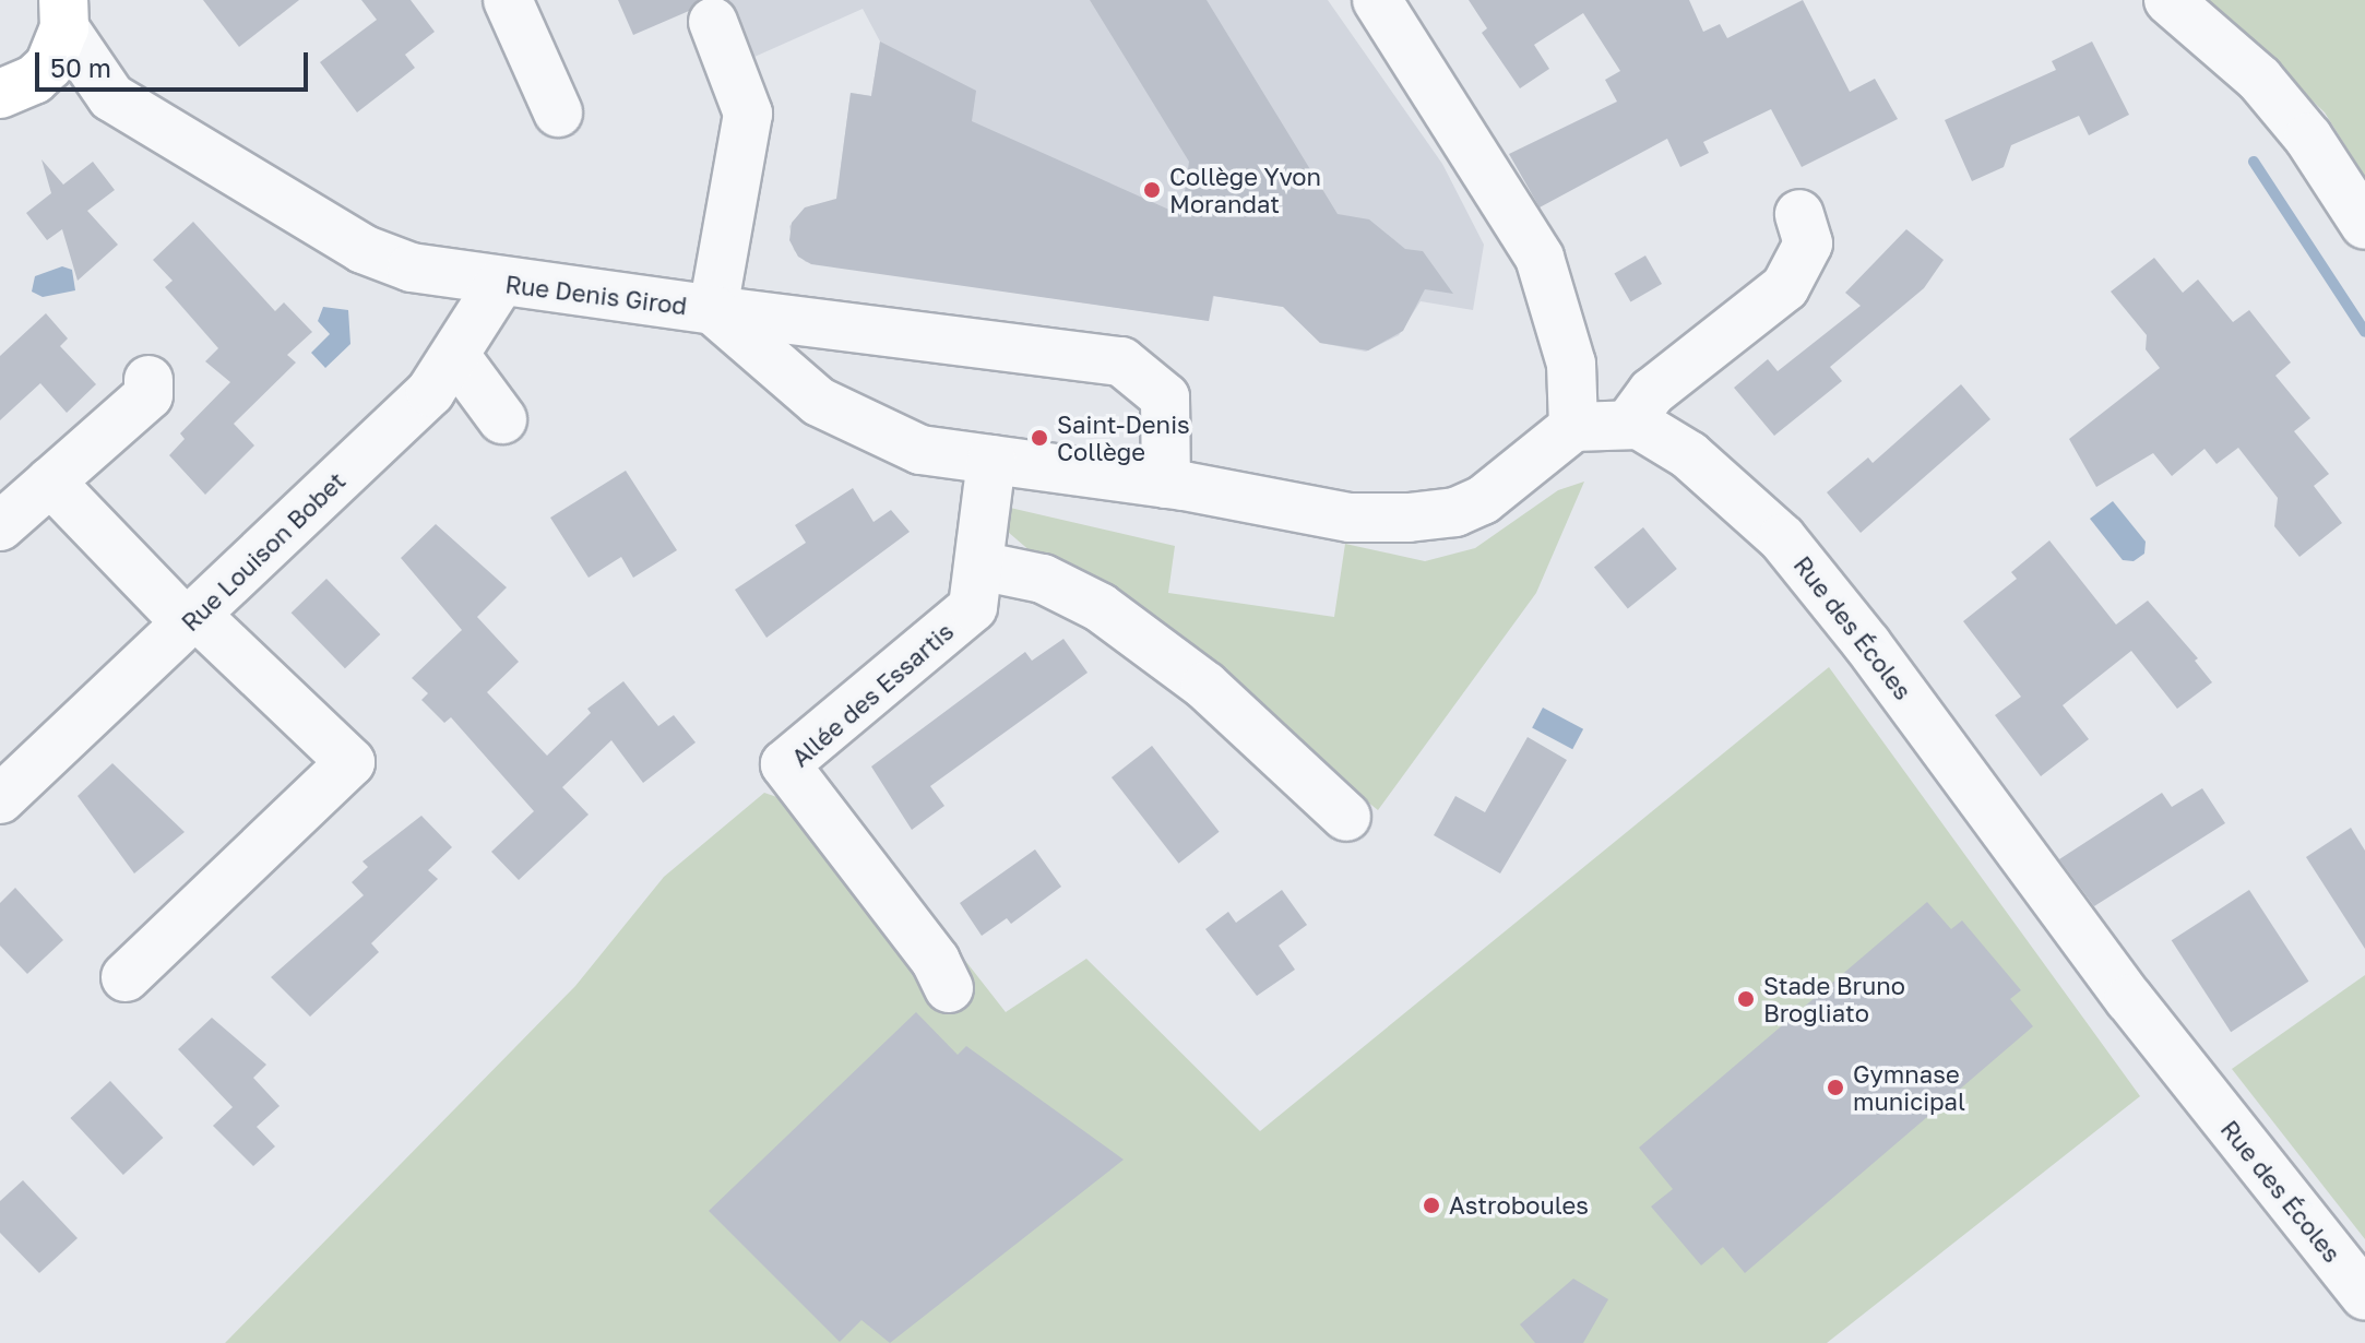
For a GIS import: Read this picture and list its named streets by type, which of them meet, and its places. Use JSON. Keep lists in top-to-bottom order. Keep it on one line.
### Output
{"streets":{"street":["Rue Denis Girod","Rue Louison Bobet","Rue des Écoles","Allée des Essartis"]},"crossings":[["Rue Denis Girod","Rue Louison Bobet"],["Rue Denis Girod","Rue des Écoles"]],"places":["Collège Yvon Morandat","Saint-Denis Collège","Stade Bruno Brogliato","Gymnase municipal","Astroboules"],"scale_bar":"50 m"}
